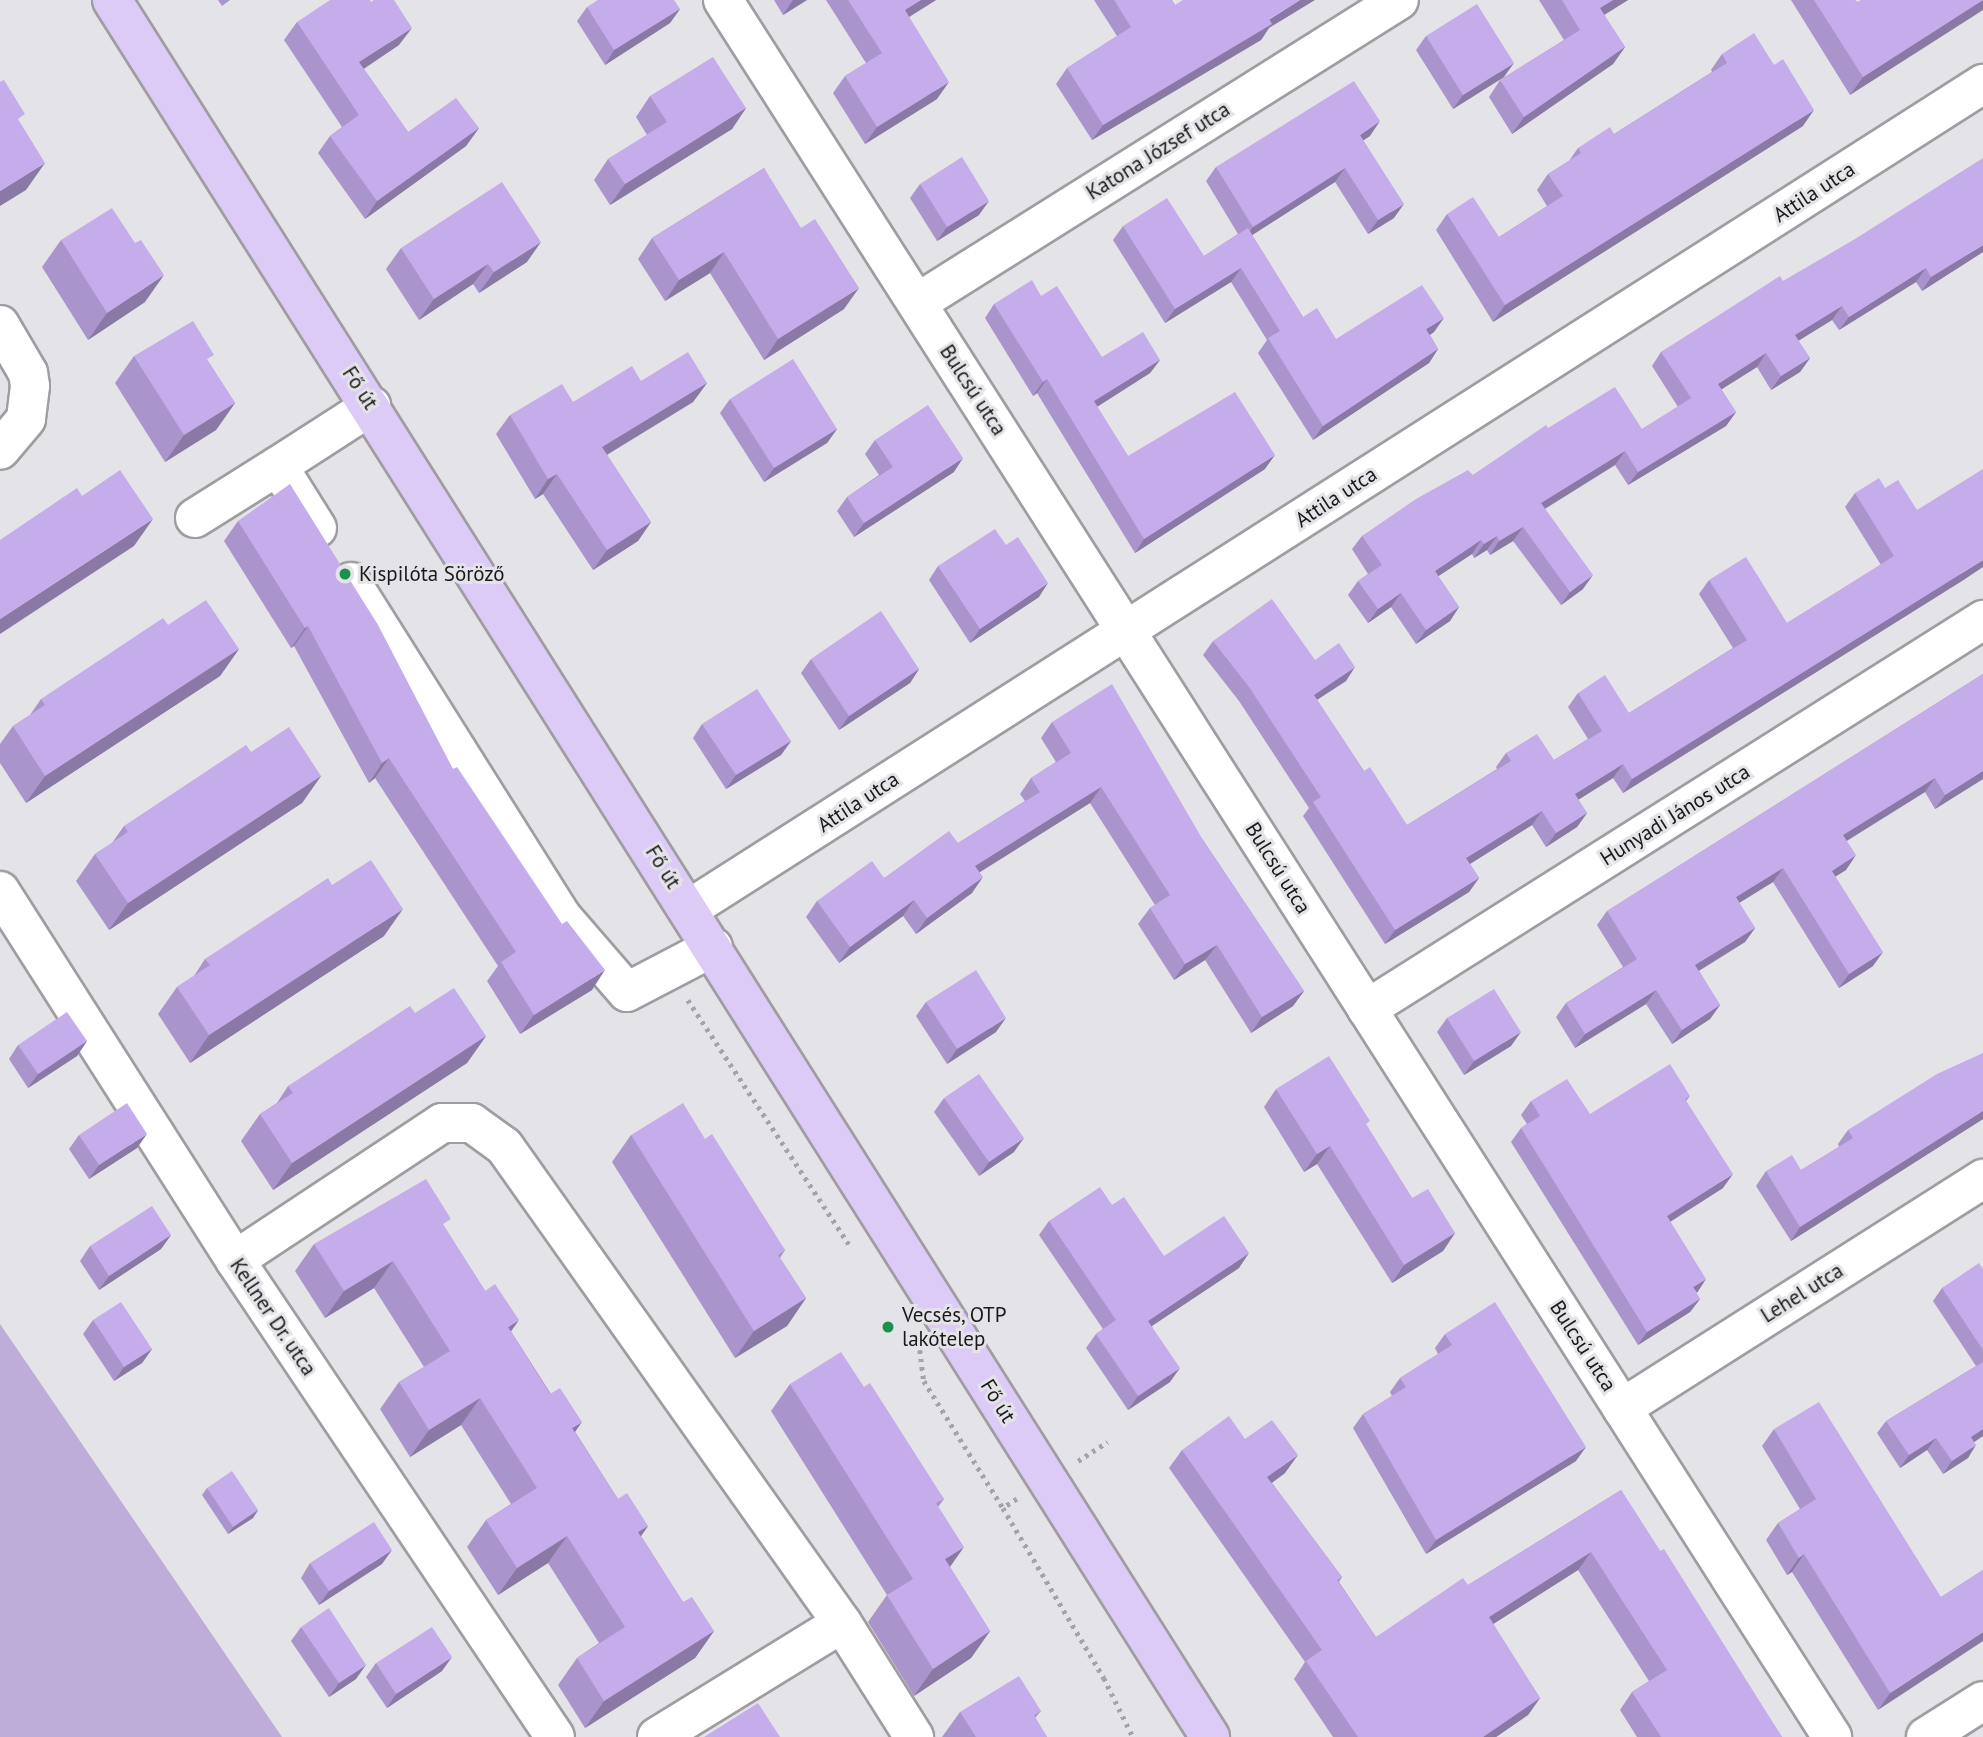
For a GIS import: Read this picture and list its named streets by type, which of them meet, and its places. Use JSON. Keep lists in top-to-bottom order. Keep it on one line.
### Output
{"streets":{"main road":["Fő út"],"street":["Katona József utca","Attila utca","Bulcsú utca","Hunyadi János utca","Lehel utca","Kellner Dr. utca"]},"crossings":[["Katona József utca","Bulcsú utca"],["Attila utca","Fő út"],["Attila utca","Bulcsú utca"],["Bulcsú utca","Hunyadi János utca"],["Bulcsú utca","Lehel utca"]],"places":["Kispilóta Söröző","Vecsés, OTP lakótelep"]}
